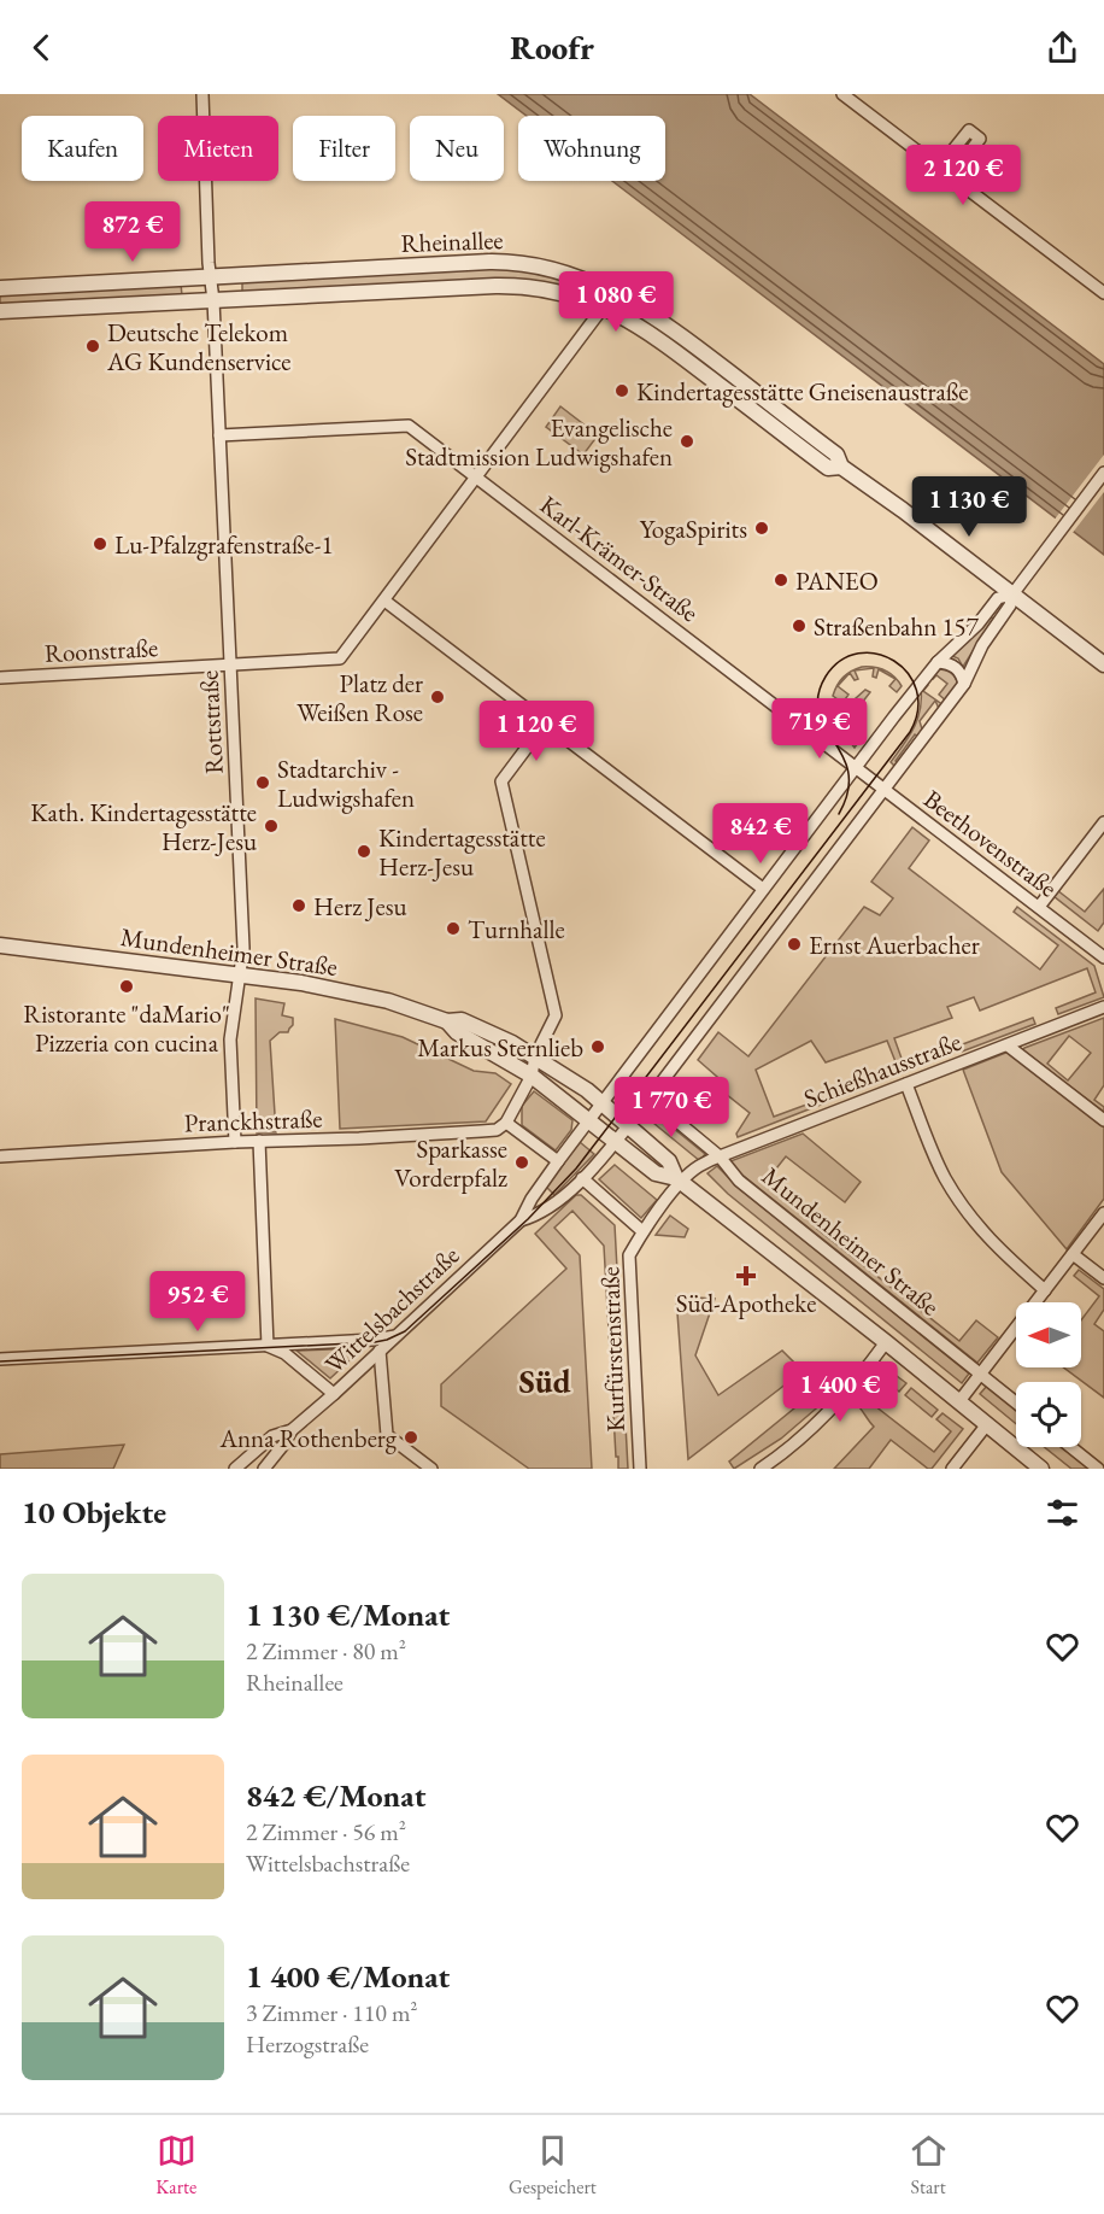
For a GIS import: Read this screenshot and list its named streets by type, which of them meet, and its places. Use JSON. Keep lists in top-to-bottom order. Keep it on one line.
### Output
{"streets":{"street":["Rheinallee","Karl-Krämer-Straße","Roonstraße","Rottstraße","Beethovenstraße","Mundenheimer Straße","Schießhausstraße","Pranckhstraße","Wittelsbachstraße","Kurfürstenstraße"]},"crossings":[["Rheinallee","Roonstraße"],["Rheinallee","Rottstraße"],["Rheinallee","Wittelsbachstraße"],["Karl-Krämer-Straße","Roonstraße"],["Karl-Krämer-Straße","Rottstraße"],["Karl-Krämer-Straße","Beethovenstraße"],["Karl-Krämer-Straße","Wittelsbachstraße"],["Roonstraße","Rottstraße"],["Rottstraße","Mundenheimer Straße"],["Rottstraße","Pranckhstraße"],["Beethovenstraße","Wittelsbachstraße"],["Mundenheimer Straße","Schießhausstraße"],["Mundenheimer Straße","Wittelsbachstraße"],["Mundenheimer Straße","Kurfürstenstraße"],["Schießhausstraße","Kurfürstenstraße"]],"districts":["Süd"],"places":{"other":["Deutsche Telekom AG Kundenservice","Kindertagesstätte Gneisenaustraße","Evangelische Stadtmission Ludwigshafen","YogaSpirits","Lu-Pfalzgrafenstraße-1","PANEO","Straßenbahn 157","Platz der Weißen Rose","Stadtarchiv - Ludwigshafen","Kath. Kindertagesstätte Herz-Jesu","Kindertagesstätte Herz-Jesu","Herz Jesu","Turnhalle","Ernst Auerbacher","Ristorante \"daMario\" Pizzeria con cucina","Markus Sternlieb","Sparkasse Vorderpfalz","Anna Rothenberg"],"health":["Süd-Apotheke"]},"north":"left","page":{"header":"Roofr","chip":["Kaufen","Mieten","Filter","Neu","Wohnung"],"price":["2 120 €","872 €","1 080 €","1 130 €","719 €","1 120 €","842 €","1 770 €","952 €","1 400 €"],"heading":"10 Objekte","list":[{"name":"1 130 €/Monat","note":"2 Zimmer · 80 m² · Rheinallee"},{"name":"842 €/Monat","note":"2 Zimmer · 56 m² · Wittelsbachstraße"},{"name":"1 400 €/Monat","note":"3 Zimmer · 110 m² · Herzogstraße"}],"tabs":["Karte","Gespeichert","Start"]}}
